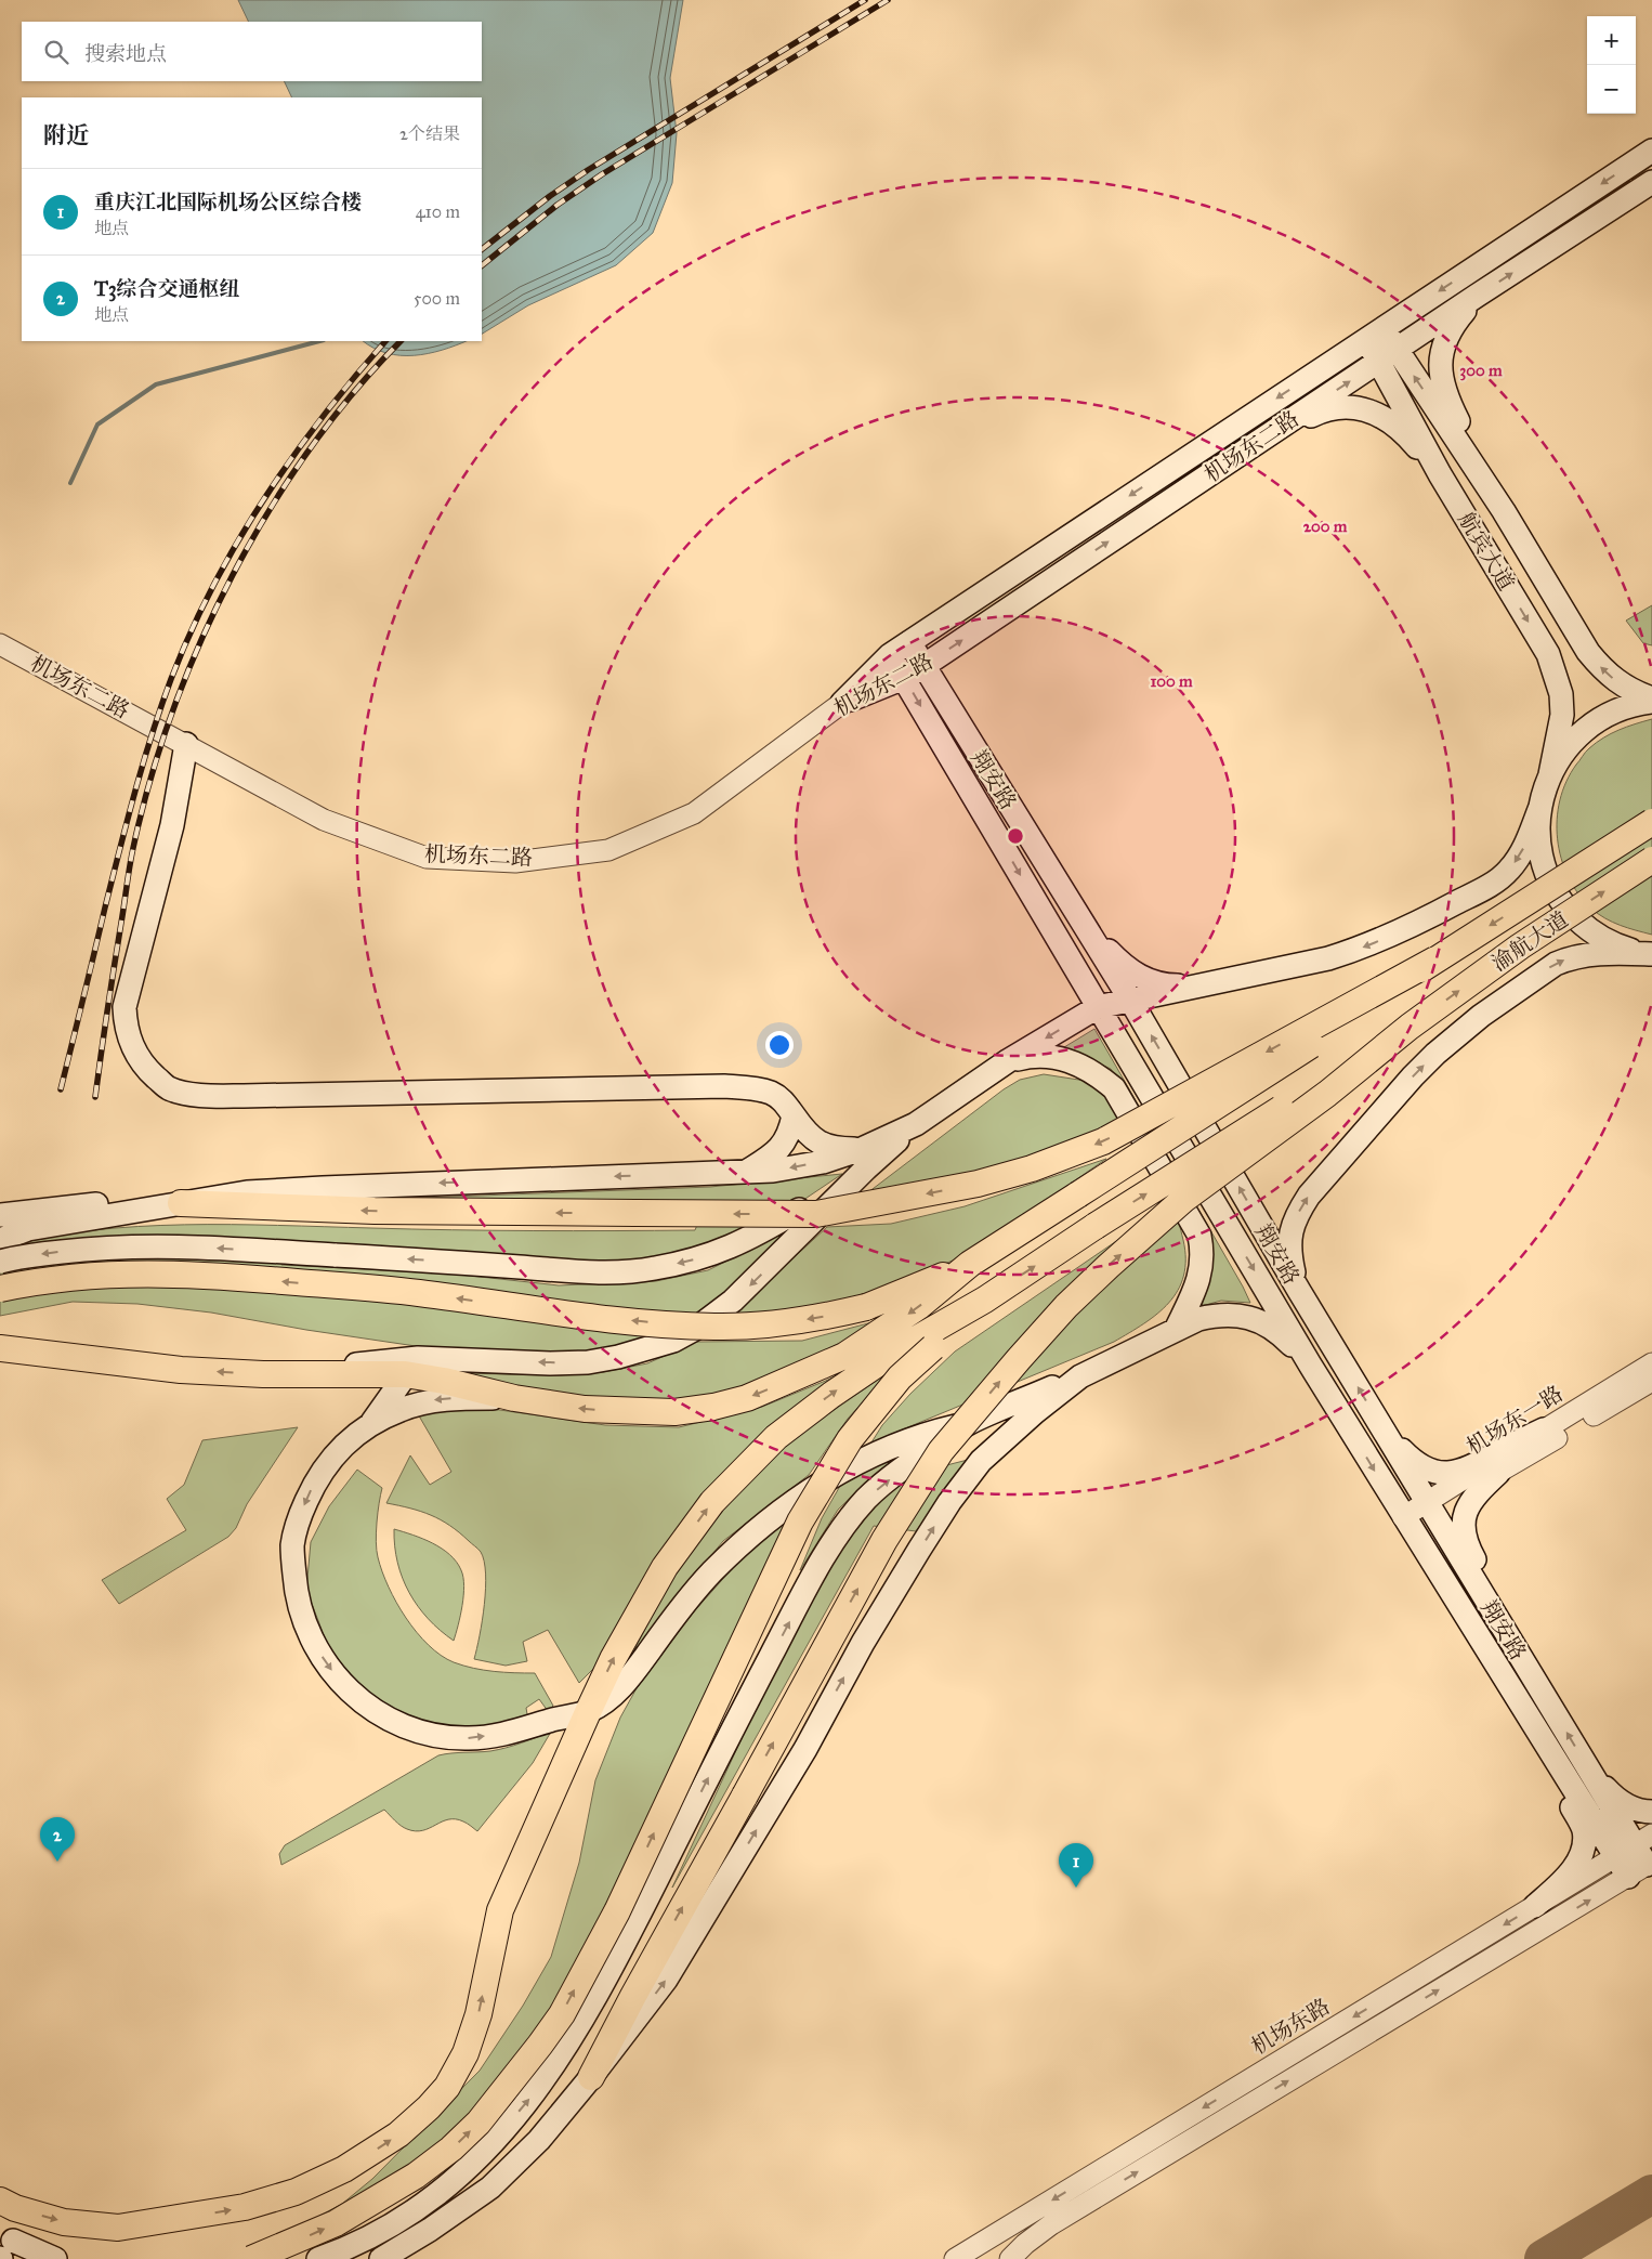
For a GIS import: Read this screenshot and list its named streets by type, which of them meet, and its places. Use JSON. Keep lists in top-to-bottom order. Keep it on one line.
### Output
{"streets":{"highway":["渝航大道"],"main road":["机场东二路","航宾大道","翔安路"],"street":["机场东一路","机场东路"]},"crossings":[["机场东二路","航宾大道"],["机场东二路","翔安路"],["翔安路","机场东一路"],["翔安路","机场东路"]],"page":{"map_buttons":["+","−"],"search":"搜索地点","heading":["附近","2个结果"],"list":[{"mark":"1","name":"重庆江北国际机场公区综合楼","note":"地点","value":"410 m"},{"mark":"2","name":"T3综合交通枢纽","note":"地点","value":"500 m"}],"pins":["2","1"]},"rings":["300 m","200 m","100 m"]}
